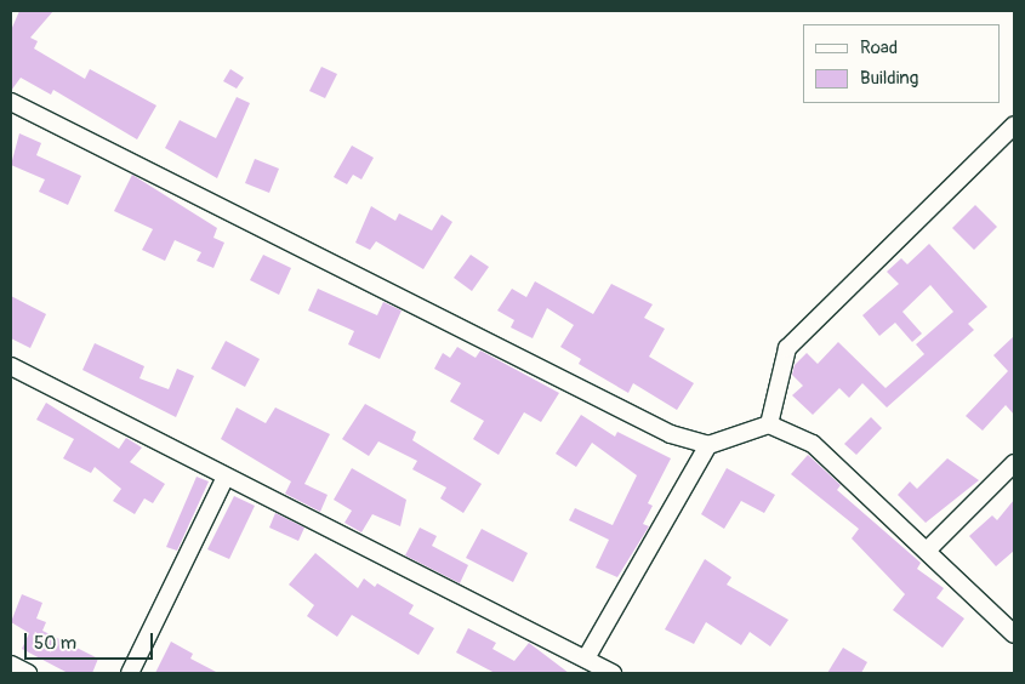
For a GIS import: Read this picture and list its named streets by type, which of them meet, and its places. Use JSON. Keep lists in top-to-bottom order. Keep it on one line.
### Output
{"legend":["Road","Building"],"scale_bar":"50 m"}
